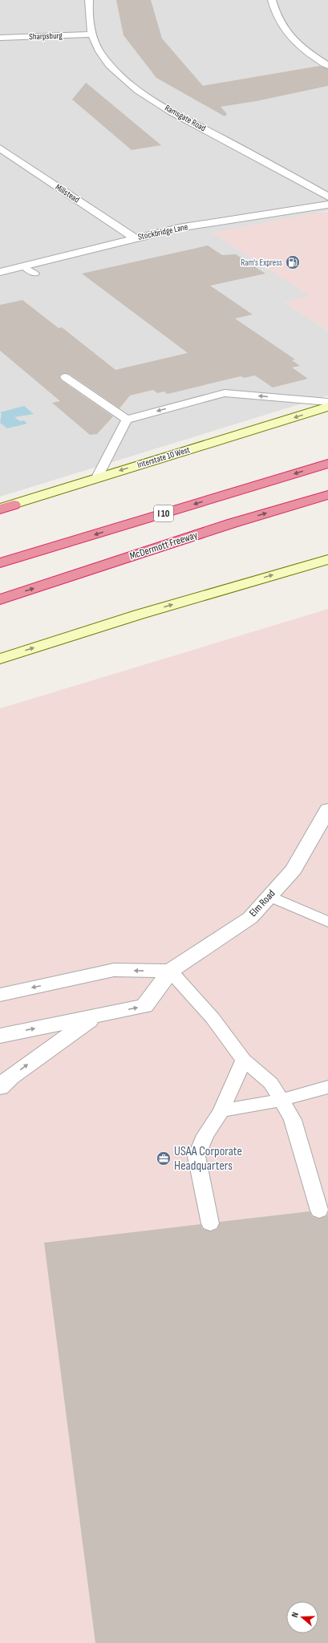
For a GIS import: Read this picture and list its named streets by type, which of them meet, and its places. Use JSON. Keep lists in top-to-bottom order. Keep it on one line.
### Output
{"streets":{"highway":["I 10","McDermott Freeway"],"main road":["Interstate 10 West"],"street":["Sharpsburg","Ramsgate Road","Millstead","Stockbridge Lane","Elm Road"]},"crossings":[["Sharpsburg","Ramsgate Road"],["Millstead","Stockbridge Lane"]],"places":{"fuel station":["Ram's Express"],"office":["USAA Corporate Headquarters"]},"north":"left"}
